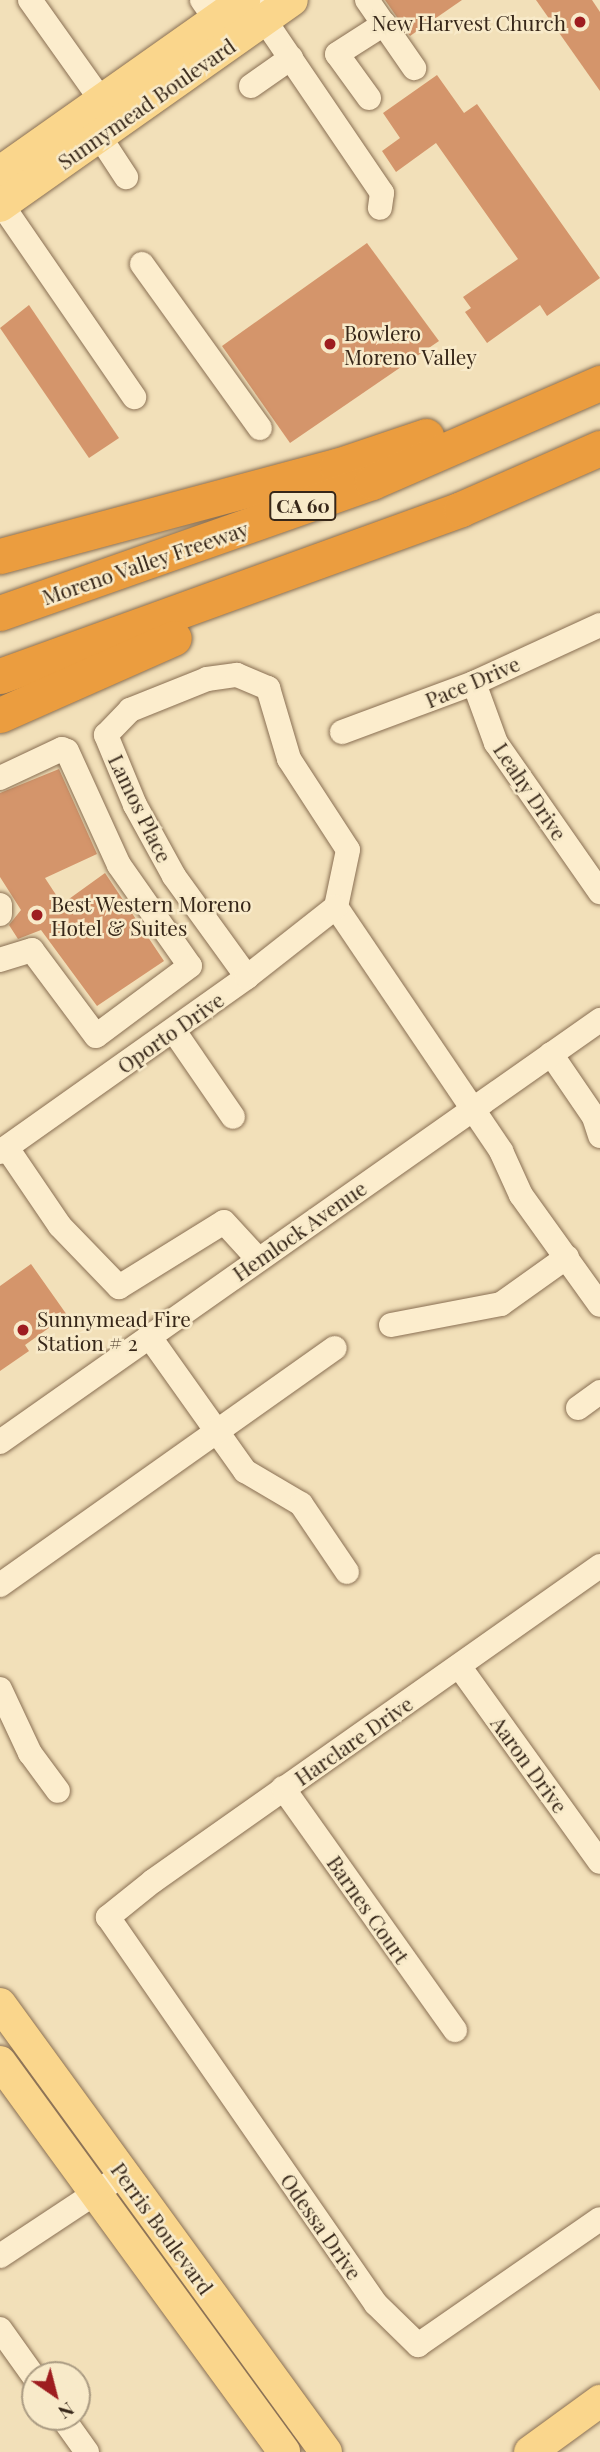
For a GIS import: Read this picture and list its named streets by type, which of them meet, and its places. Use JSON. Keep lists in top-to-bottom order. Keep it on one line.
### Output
{"streets":{"highway":["CA 60","Moreno Valley Freeway"],"main road":["Sunnymead Boulevard","Perris Boulevard"],"street":["Pace Drive","Leahy Drive","Lamos Place","Oporto Drive","Hemlock Avenue","Harclare Drive","Aaron Drive","Barnes Court","Odessa Drive"]},"crossings":[["Pace Drive","Leahy Drive"],["Lamos Place","Oporto Drive"],["Harclare Drive","Aaron Drive"],["Harclare Drive","Barnes Court"],["Harclare Drive","Odessa Drive"]],"places":["New Harvest Church","Bowlero Moreno Valley","Best Western Moreno Hotel & Suites","Sunnymead Fire Station # 2"],"north":"bottom right"}
